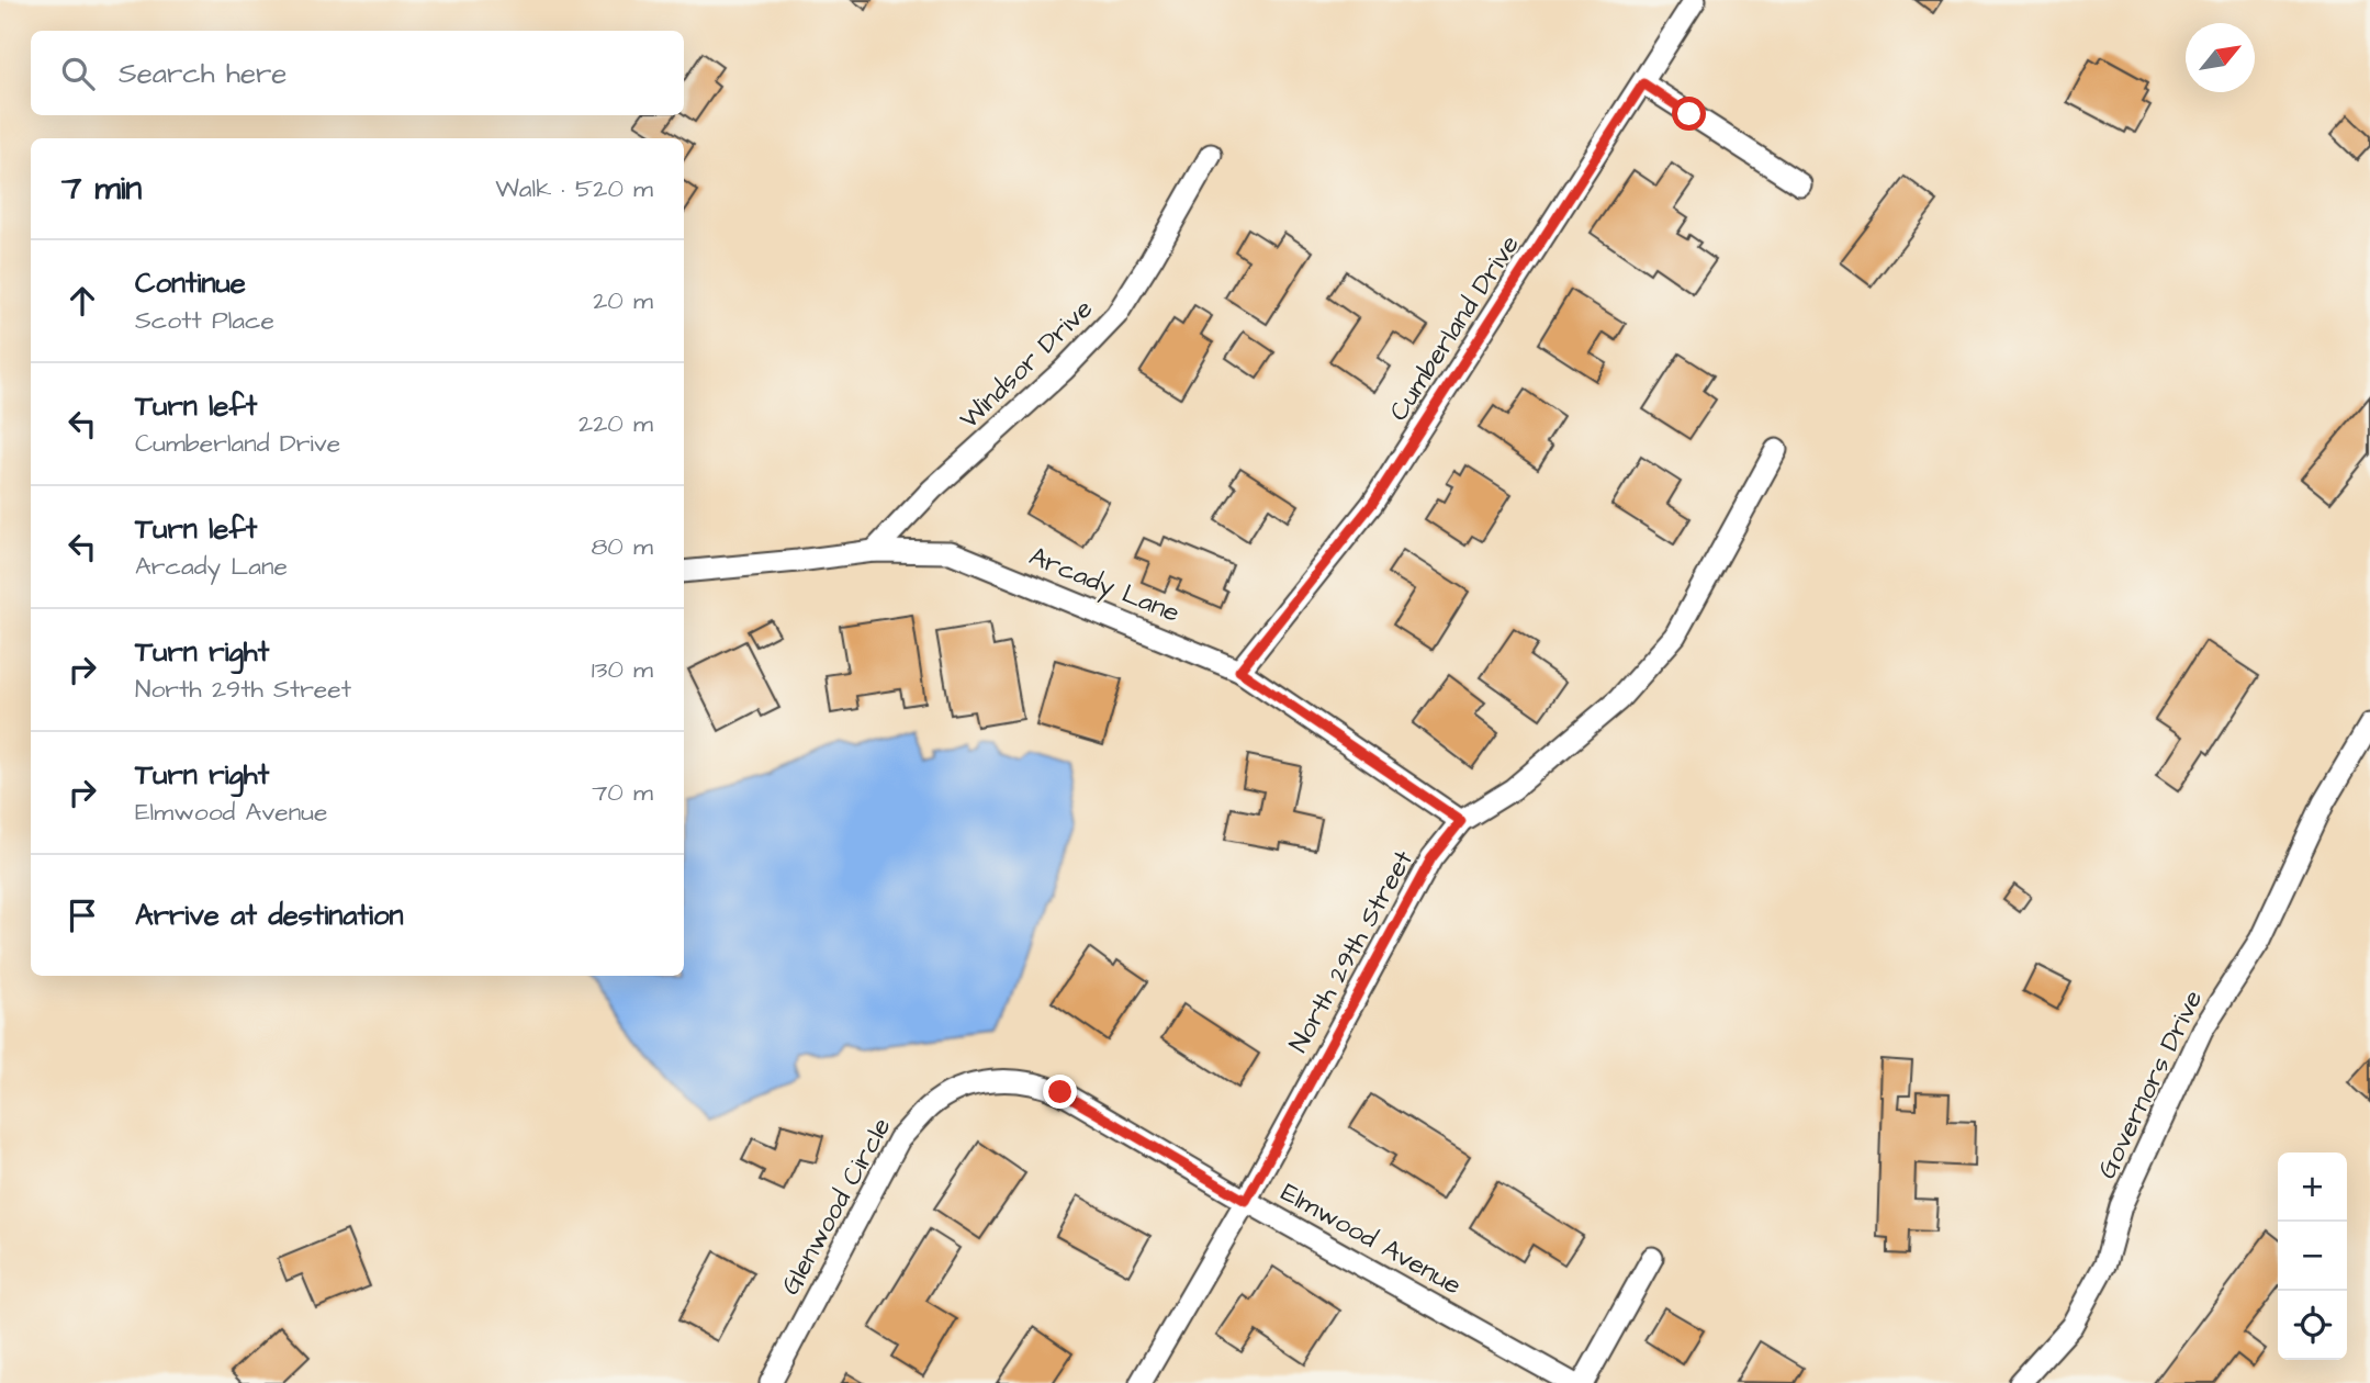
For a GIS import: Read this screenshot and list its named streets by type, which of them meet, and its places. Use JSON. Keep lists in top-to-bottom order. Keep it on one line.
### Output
{"streets":{"street":["Cumberland Drive","Windsor Drive","Arcady Lane","North 29th Street","Governors Drive","Glenwood Circle","Elmwood Avenue"]},"crossings":[["Cumberland Drive","Arcady Lane"],["Windsor Drive","Arcady Lane"],["Arcady Lane","North 29th Street"],["North 29th Street","Elmwood Avenue"],["Glenwood Circle","Elmwood Avenue"]],"north":"top right","page":{"search":"Search here","heading":["7 min","Walk · 520 m"],"list":[["Continue","Scott Place","20 m"],["Turn left","Cumberland Drive","220 m"],["Turn left","Arcady Lane","80 m"],["Turn right","North 29th Street","130 m"],["Turn right","Elmwood Avenue","70 m"],"Arrive at destination"],"map_buttons":["+","−"]}}
